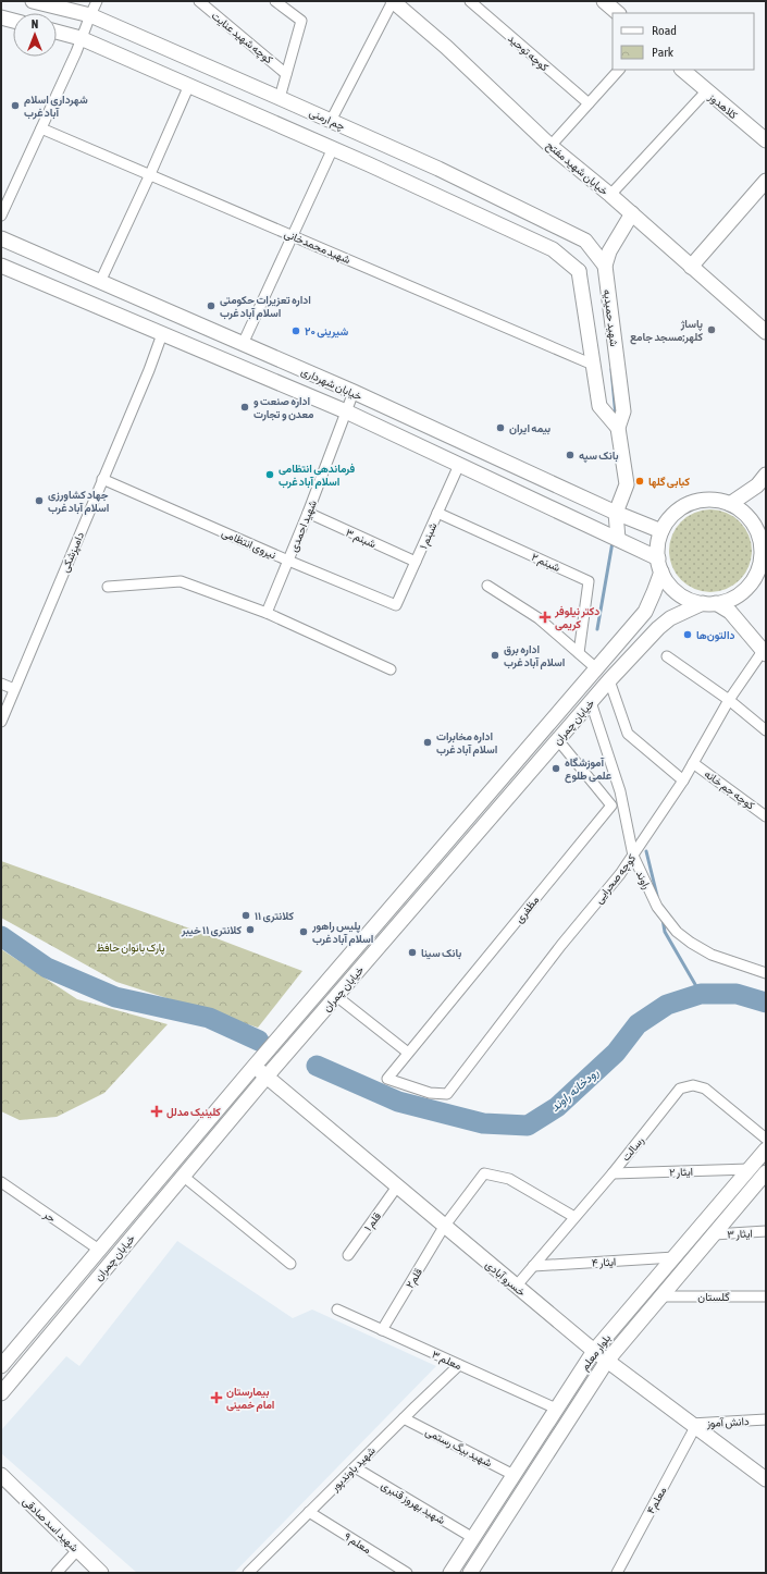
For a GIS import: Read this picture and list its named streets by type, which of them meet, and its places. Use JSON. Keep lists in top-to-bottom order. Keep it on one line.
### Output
{"streets":{"main road":["کلاهدوز","چم ارمنی","خیابان شهید مفتح","شهید حمیدیه","خیابان شهرداری","خیابان چمران","خسرو آبادی","بلوار معلم","شهید اسد صادقی"],"street":["کوچه شهید عنایت","کوچه توحید","شهید محمدخانی","شهید احمدی","شبنم ۱","شبنم ۳","نیروی انتظامی","دامپزشکی","شبنم ۲","کوچه جم خانه","کوچه صحرایی","راوند","مظفری","رسالت","ایثار ۲","حر","قلم ۱","ایثار ۳","ایثار ۴","قلم۲","گلستان","معلم ۳","دانش آموز","شهید بیگ رستمی","شهید باوندپور","معلم۴","شهید بهروز قنبری","معلم ۹"]},"crossings":[["چم ارمنی","شهید حمیدیه"],["خیابان شهید مفتح","شهید حمیدیه"],["شهید حمیدیه","خیابان شهرداری"],["خیابان شهرداری","شهید احمدی"],["خیابان شهرداری","شبنم ۱"],["خیابان شهرداری","دامپزشکی"],["خیابان شهرداری","خیابان چمران"],["شهید احمدی","شبنم ۳"],["شهید احمدی","نیروی انتظامی"],["شبنم ۱","شبنم ۳"],["شبنم ۱","نیروی انتظامی"],["شبنم ۱","شبنم ۲"],["نیروی انتظامی","دامپزشکی"],["خیابان چمران","راوند"],["خیابان چمران","مظفری"],["خیابان چمران","حر"],["خیابان چمران","خسرو آبادی"],["کوچه جم خانه","کوچه صحرایی"],["کوچه صحرایی","راوند"],["کوچه صحرایی","مظفری"],["رسالت","ایثار ۲"],["رسالت","ایثار ۴"],["رسالت","قلم۲"],["رسالت","خسرو آبادی"],["ایثار ۲","بلوار معلم"],["قلم ۱","خسرو آبادی"],["ایثار ۳","بلوار معلم"],["ایثار ۴","بلوار معلم"],["قلم۲","خسرو آبادی"],["قلم۲","معلم ۳"],["خسرو آبادی","بلوار معلم"],["خسرو آبادی","دانش آموز"],["خسرو آبادی","معلم۴"],["گلستان","بلوار معلم"],["بلوار معلم","معلم ۳"],["بلوار معلم","شهید بیگ رستمی"],["بلوار معلم","شهید بهروز قنبری"],["معلم ۳","شهید باوندپور"],["دانش آموز","معلم۴"],["شهید بیگ رستمی","شهید باوندپور"],["شهید باوندپور","شهید بهروز قنبری"],["شهید باوندپور","معلم ۹"]],"water":["رودخانه راوند"],"parks":["پارک بانوان حافظ"],"places":{"other":["شهرداری اسلام آباد غرب","اداره تعزیرات حکومتی اسلام آباد غرب","پاساژ کلهر;مسجد جامع","شیرینی ۲۰","اداره صنعت و معدن و تجارت","بیمه ایران","بانک سپه","فرماندهی انتظامی اسلام آباد غرب","کبابی گلها","جهاد کشاورزی اسلام آباد غرب","دالتون‌ها","اداره برق اسلام آباد غرب","اداره مخابرات اسلام آباد غرب","آموزشگاه علمی طلوع","کلانتری ۱۱","کلانتری ۱۱ خیبر","پلیس راهور اسلام آباد غرب","بانک سینا"],"health":["دکتر نیلوفر کریمی","کلینیک مدلل","بیمارستان امام خمینی"]},"legend":["Road","Park"],"north":"top"}
